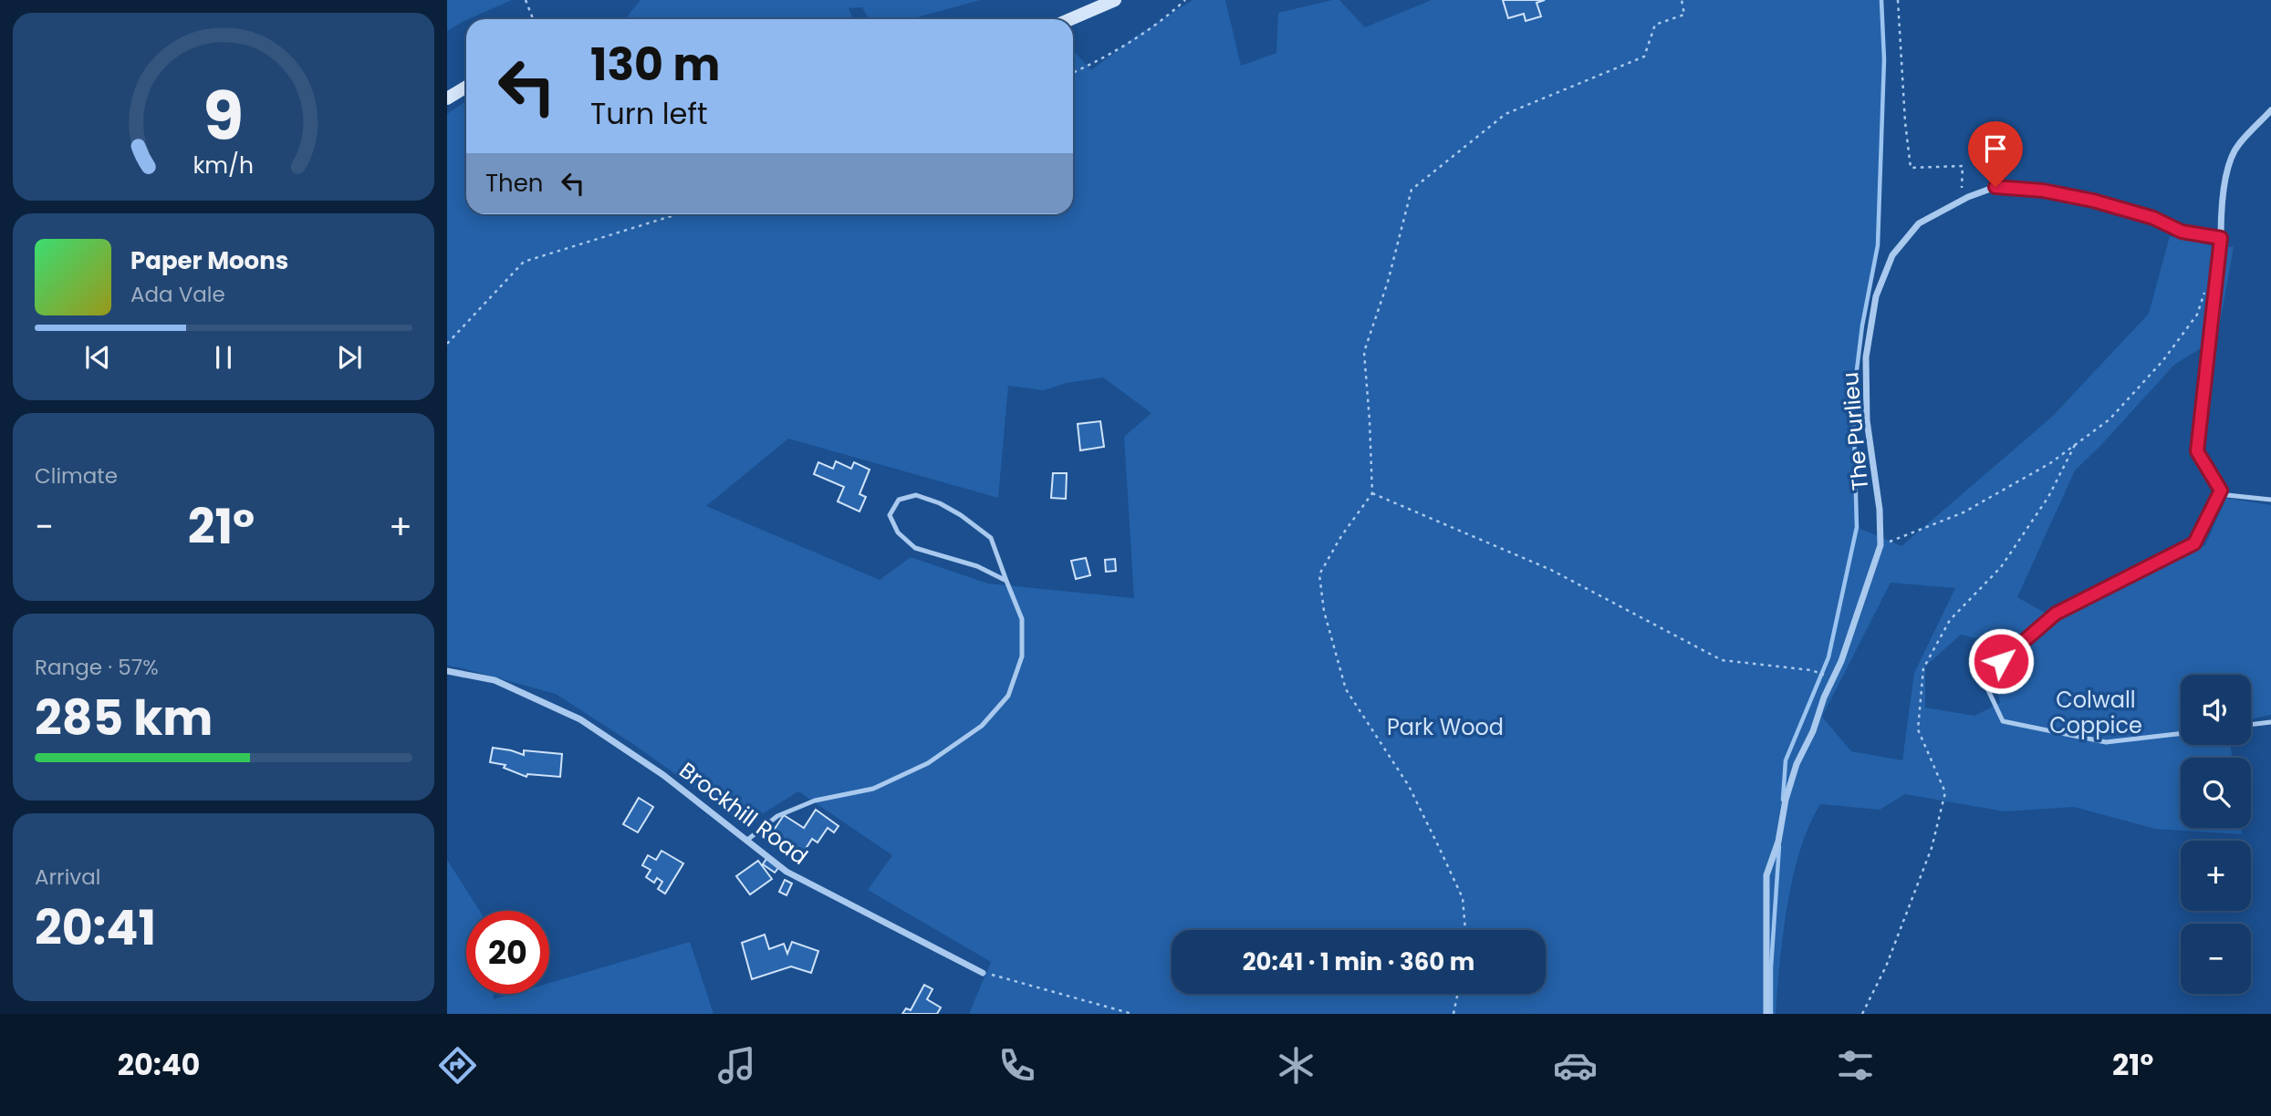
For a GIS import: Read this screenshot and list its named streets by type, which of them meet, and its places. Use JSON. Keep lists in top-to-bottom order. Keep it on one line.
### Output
{"streets":{"street":["The Purlieu","Brockhill Road"]},"parks":["Colwall Coppice","Park Wood"],"page":{"turn":["130 m","Turn left"],"then":"Then","song":["Paper Moons","Ada Vale"],"tile":["Climate",["Range · 57%","285 km"],["Arrival","20:41"]],"heat":["−","21°","+"],"map_buttons":["+","−"],"limit":"20","trip":"20:41 · 1 min · 360 m","tabs":["20:40","21°"],"gauge":["9","km/h"]}}
